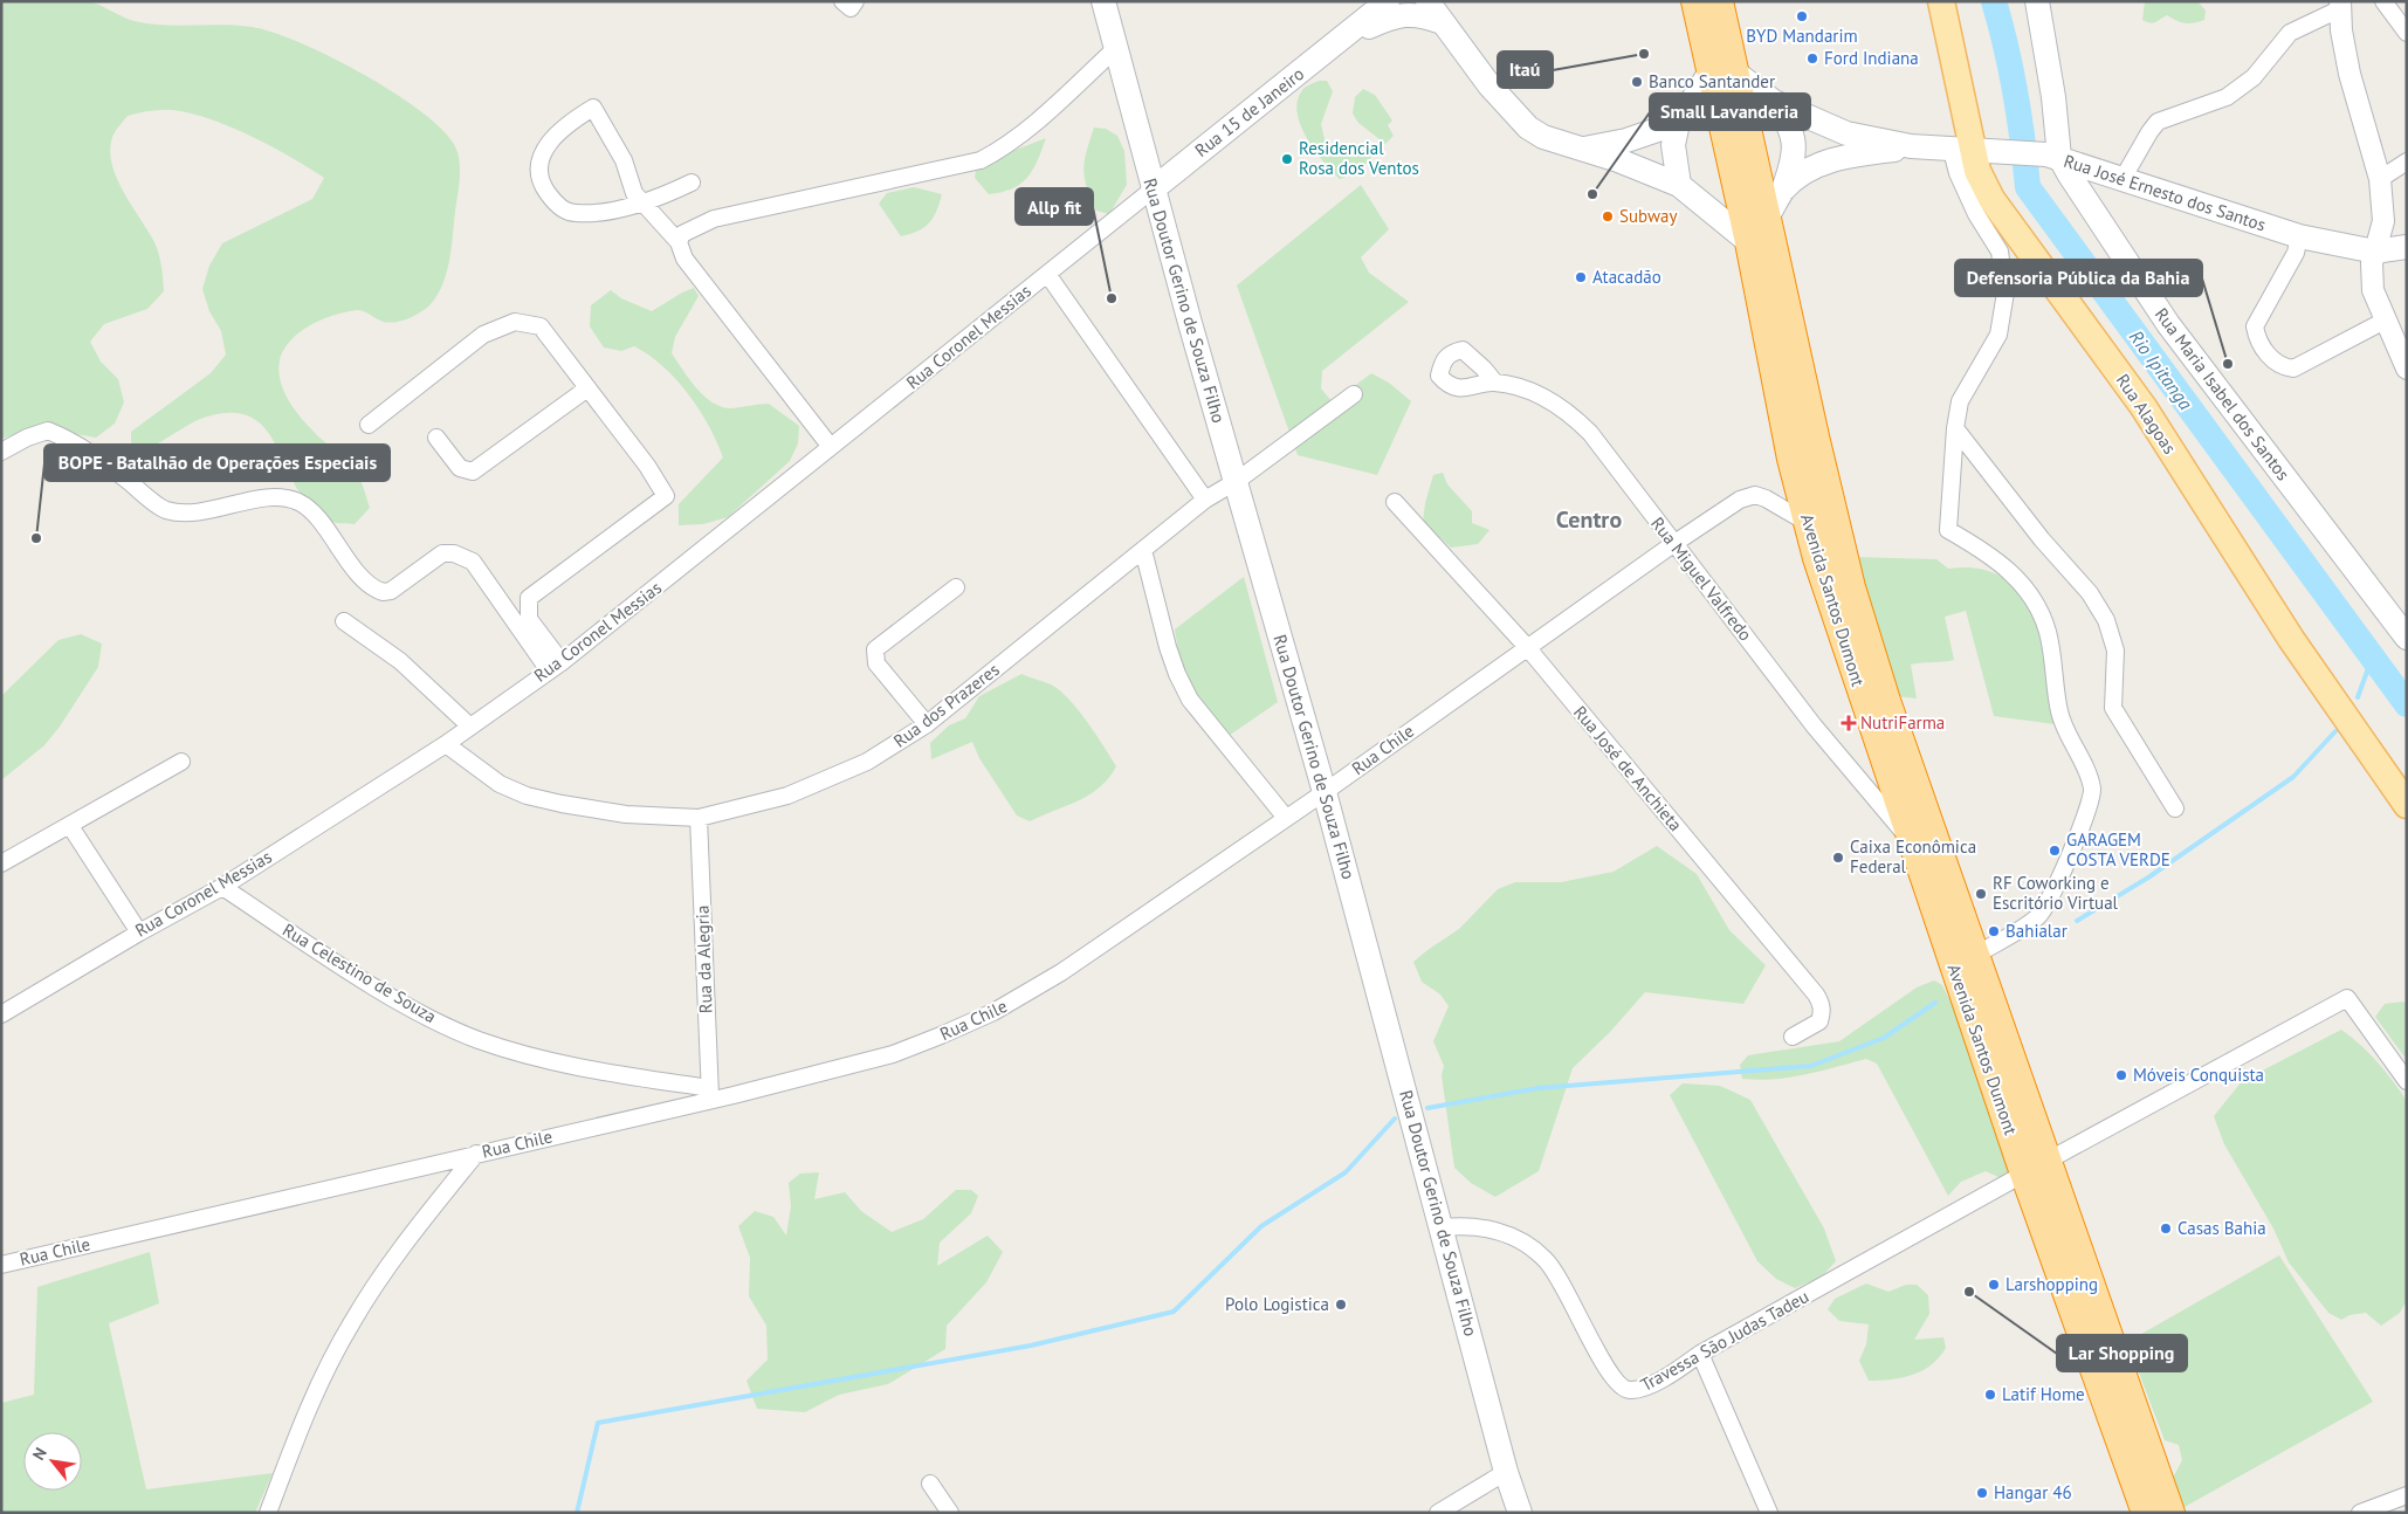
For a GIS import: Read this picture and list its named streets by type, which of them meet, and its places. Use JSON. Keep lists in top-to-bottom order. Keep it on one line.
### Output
{"streets":{"highway":["Avenida Santos Dumont"],"main road":["Rua 15 de Janeiro","Rua José Ernesto dos Santos","Rua Doutor Gerino de Souza Filho","Rua Maria Isabel dos Santos","Rua Alagoas"],"street":["Rua Coronel Messias","Rua Miguel Valfredo","Rua dos Prazeres","Rua Chile","Rua José de Anchieta","Rua da Alegria","Rua Celestino de Souza","Travessa São Judas Tadeu"]},"crossings":[["Rua 15 de Janeiro","Rua Doutor Gerino de Souza Filho"],["Rua 15 de Janeiro","Rua Coronel Messias"],["Rua José Ernesto dos Santos","Rua Maria Isabel dos Santos"],["Rua José Ernesto dos Santos","Rua Alagoas"],["Rua José Ernesto dos Santos","Avenida Santos Dumont"],["Rua Doutor Gerino de Souza Filho","Rua Coronel Messias"],["Rua Doutor Gerino de Souza Filho","Rua dos Prazeres"],["Rua Doutor Gerino de Souza Filho","Rua Chile"],["Rua Doutor Gerino de Souza Filho","Travessa São Judas Tadeu"],["Rua Coronel Messias","Rua dos Prazeres"],["Rua Coronel Messias","Rua Celestino de Souza"],["Rua Miguel Valfredo","Avenida Santos Dumont"],["Rua Miguel Valfredo","Rua Chile"],["Avenida Santos Dumont","Rua Chile"],["Avenida Santos Dumont","Travessa São Judas Tadeu"],["Rua dos Prazeres","Rua da Alegria"],["Rua Chile","Rua José de Anchieta"],["Rua Chile","Rua da Alegria"],["Rua Chile","Rua Celestino de Souza"],["Rua da Alegria","Rua Celestino de Souza"]],"districts":["Centro"],"water":["Rio Ipitanga"],"places":{"other":["BYD Mandarim","Itaú","Ford Indiana","Banco Santander","Residencial Rosa dos Ventos","Small Lavanderia","Subway","Atacadão","Allp fit","Defensoria Pública da Bahia","BOPE - Batalhão de Operações Especiais","GARAGEM COSTA VERDE","Caixa Econômica Federal","RF Coworking e Escritório Virtual","Bahialar","Móveis Conquista","Casas Bahia","Larshopping","Lar Shopping","Polo Logistica","Latif Home","Hangar 46"],"health":["NutriFarma"]},"north":"top left"}
